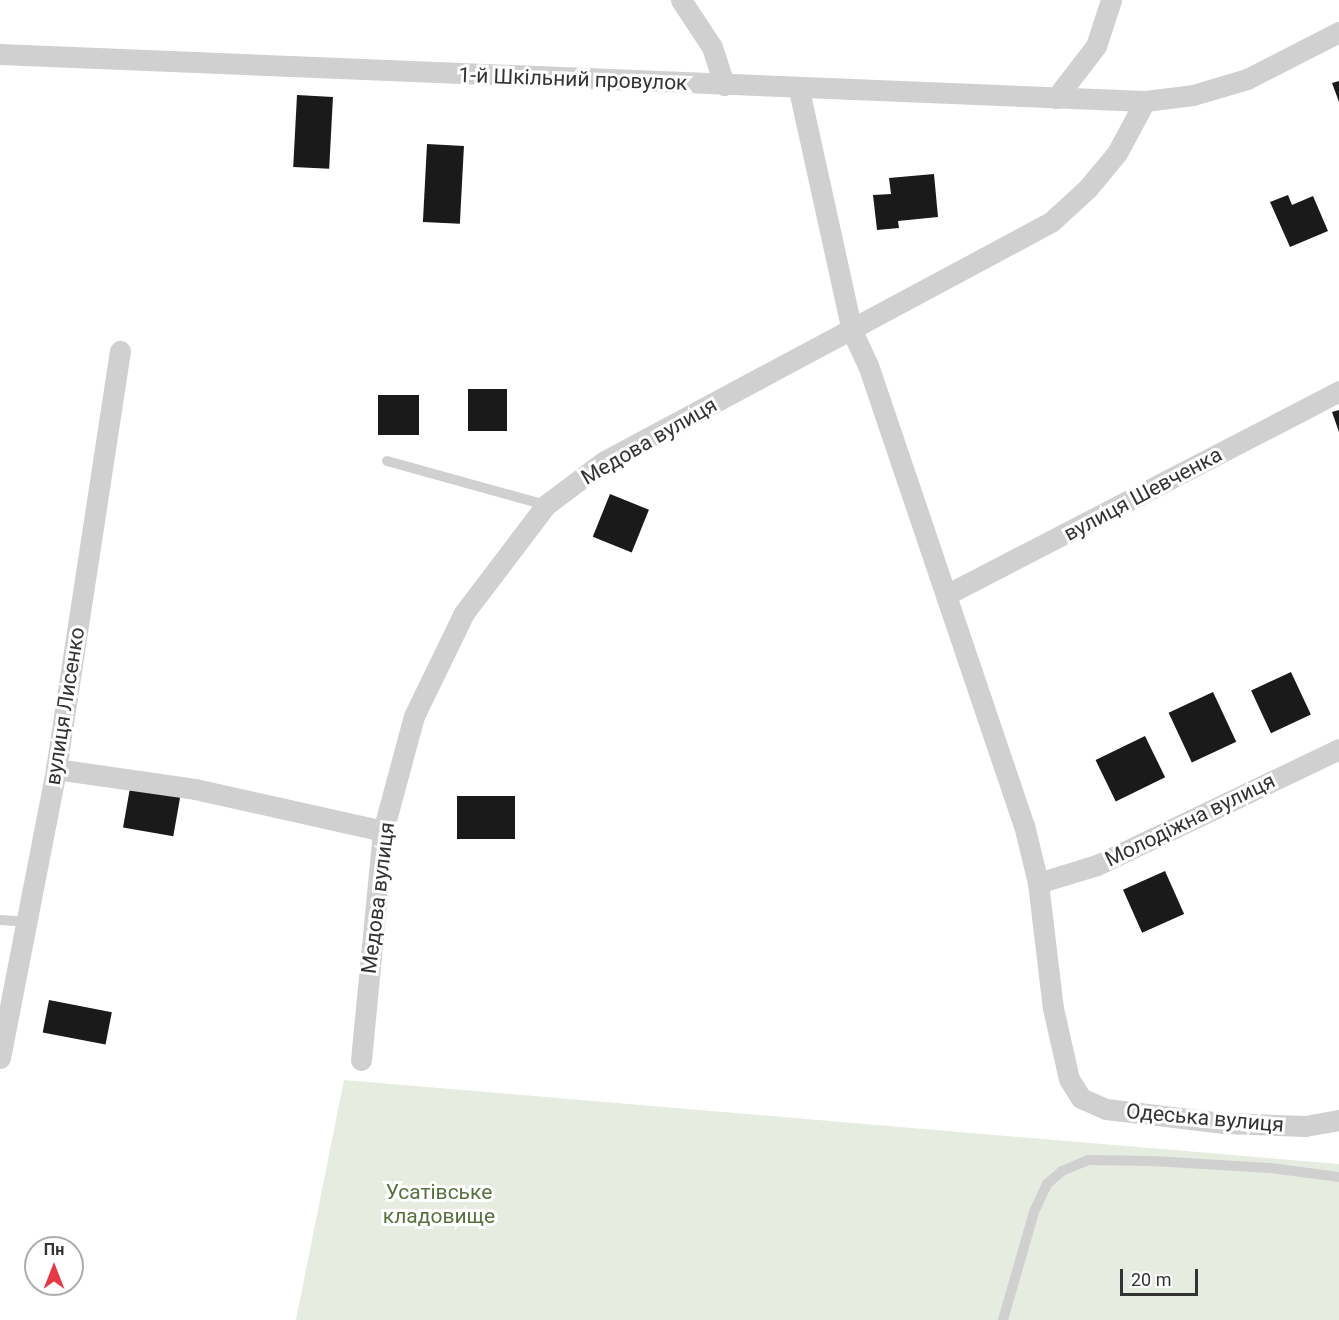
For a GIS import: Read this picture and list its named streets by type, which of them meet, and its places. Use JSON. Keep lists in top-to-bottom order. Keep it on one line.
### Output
{"streets":{"street":["1-й Шкільний провулок","Медова вулиця","вулиця Шевченка","вулиця Лисенко","Молодіжна вулиця","Одеська вулиця"]},"crossings":[["1-й Шкільний провулок","Медова вулиця"],["1-й Шкільний провулок","Одеська вулиця"],["Медова вулиця","Одеська вулиця"],["вулиця Шевченка","Одеська вулиця"],["Молодіжна вулиця","Одеська вулиця"]],"parks":["Усатівське кладовище"],"scale_bar":"20 m","north":"top"}
